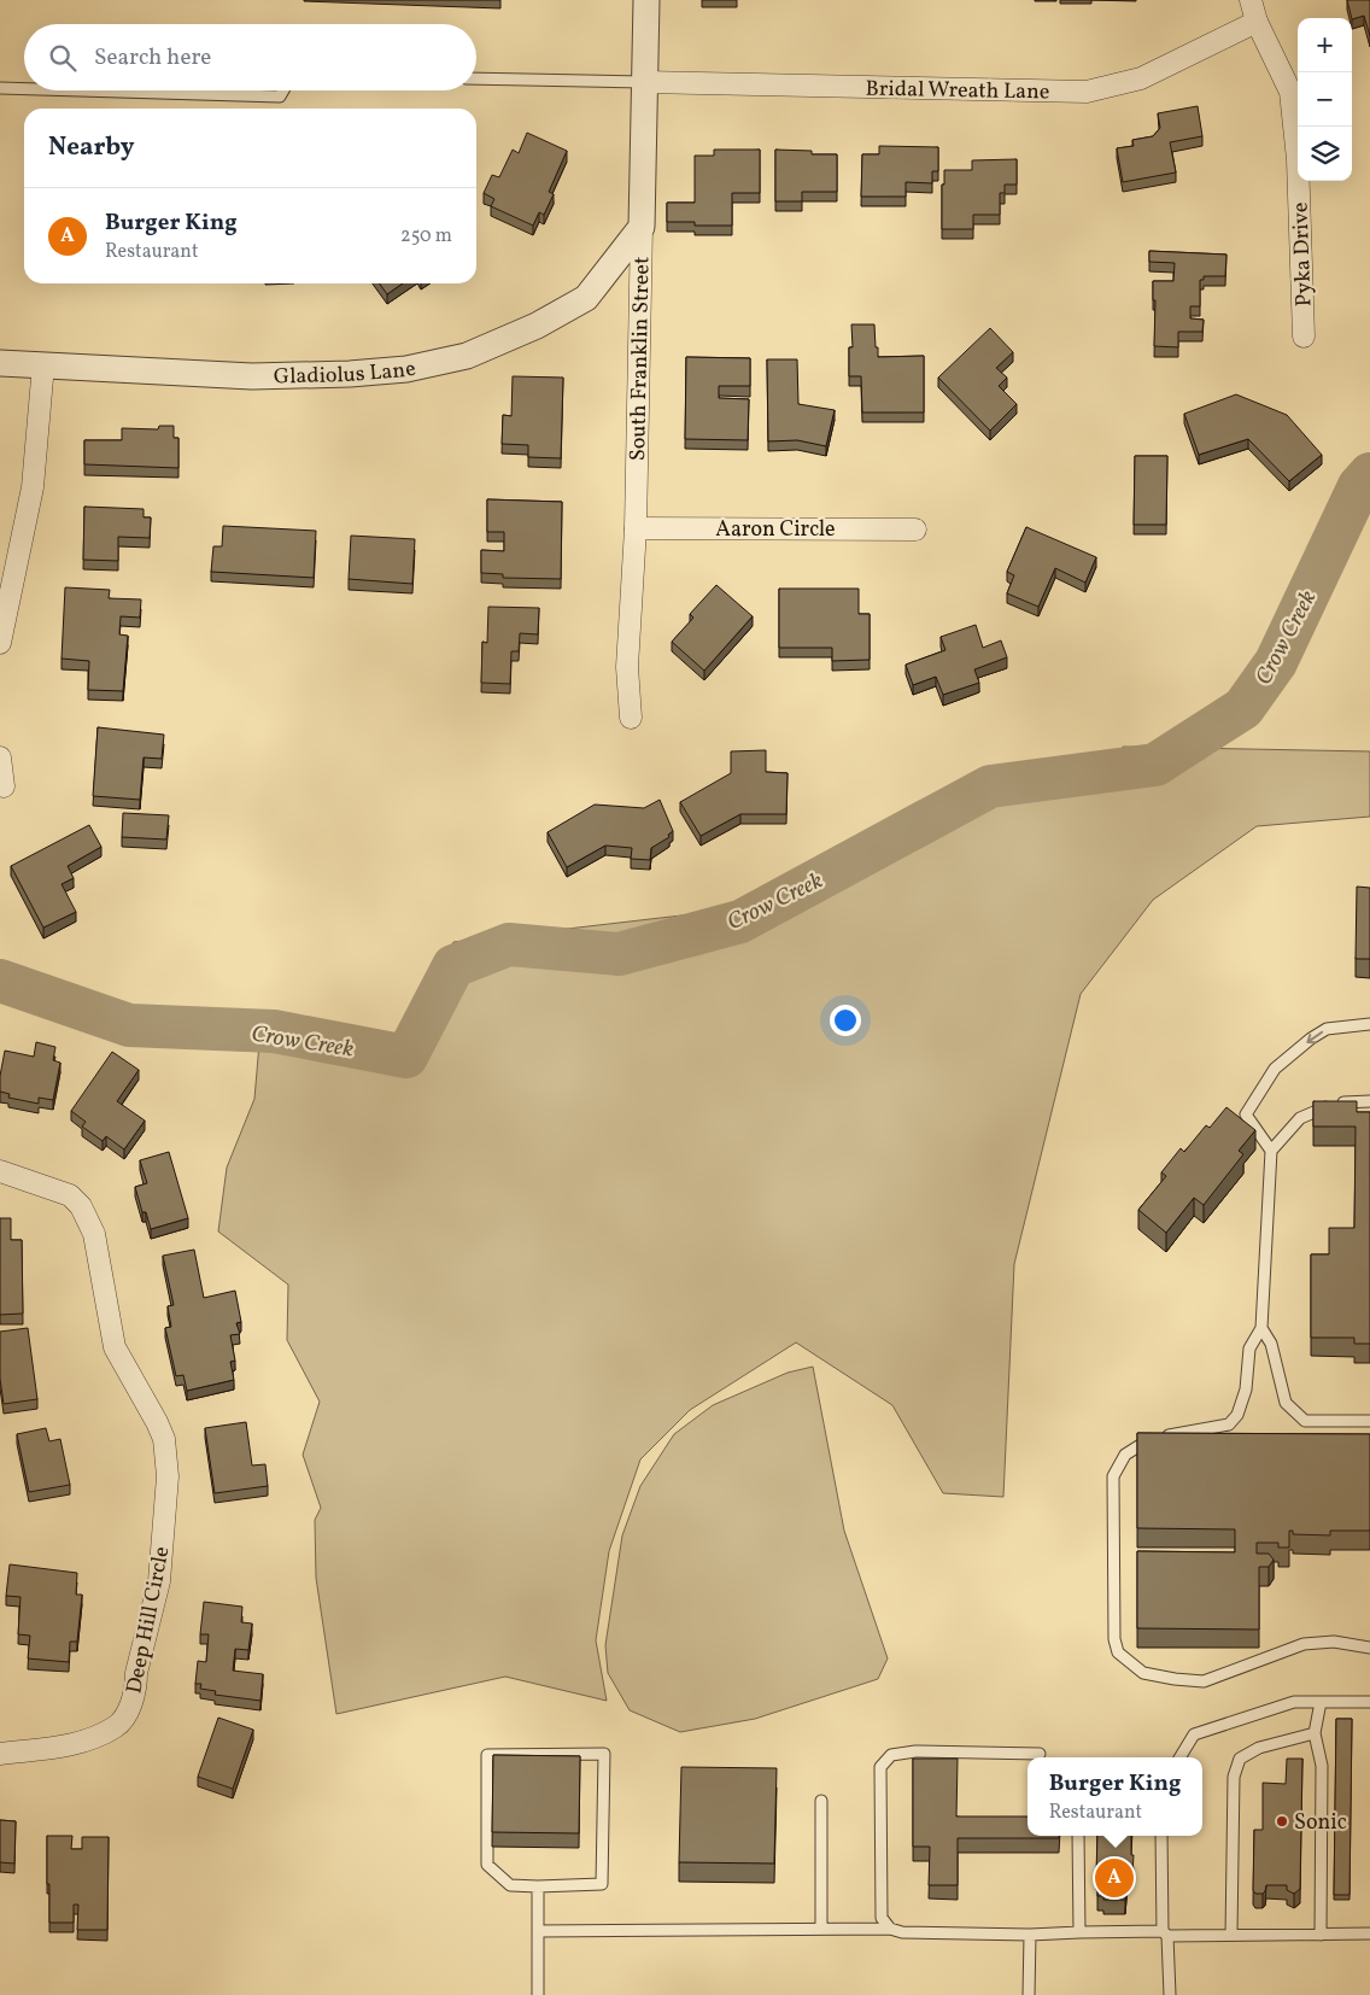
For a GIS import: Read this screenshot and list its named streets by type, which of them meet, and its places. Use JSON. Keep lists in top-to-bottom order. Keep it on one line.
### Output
{"streets":{"street":["Bridal Wreath Lane","Pyka Drive","South Franklin Street","Gladiolus Lane","Aaron Circle","Deep Hill Circle"]},"crossings":[["Bridal Wreath Lane","Pyka Drive"],["Bridal Wreath Lane","South Franklin Street"],["South Franklin Street","Gladiolus Lane"],["South Franklin Street","Aaron Circle"]],"water":["Crow Creek"],"places":["Sonic"],"page":{"map_buttons":["+","−"],"search":"Search here","heading":"Nearby","list":[{"mark":"A","name":"Burger King","note":"Restaurant","value":"250 m"}],"popup":["Burger King","Restaurant"],"pins":"A"}}
